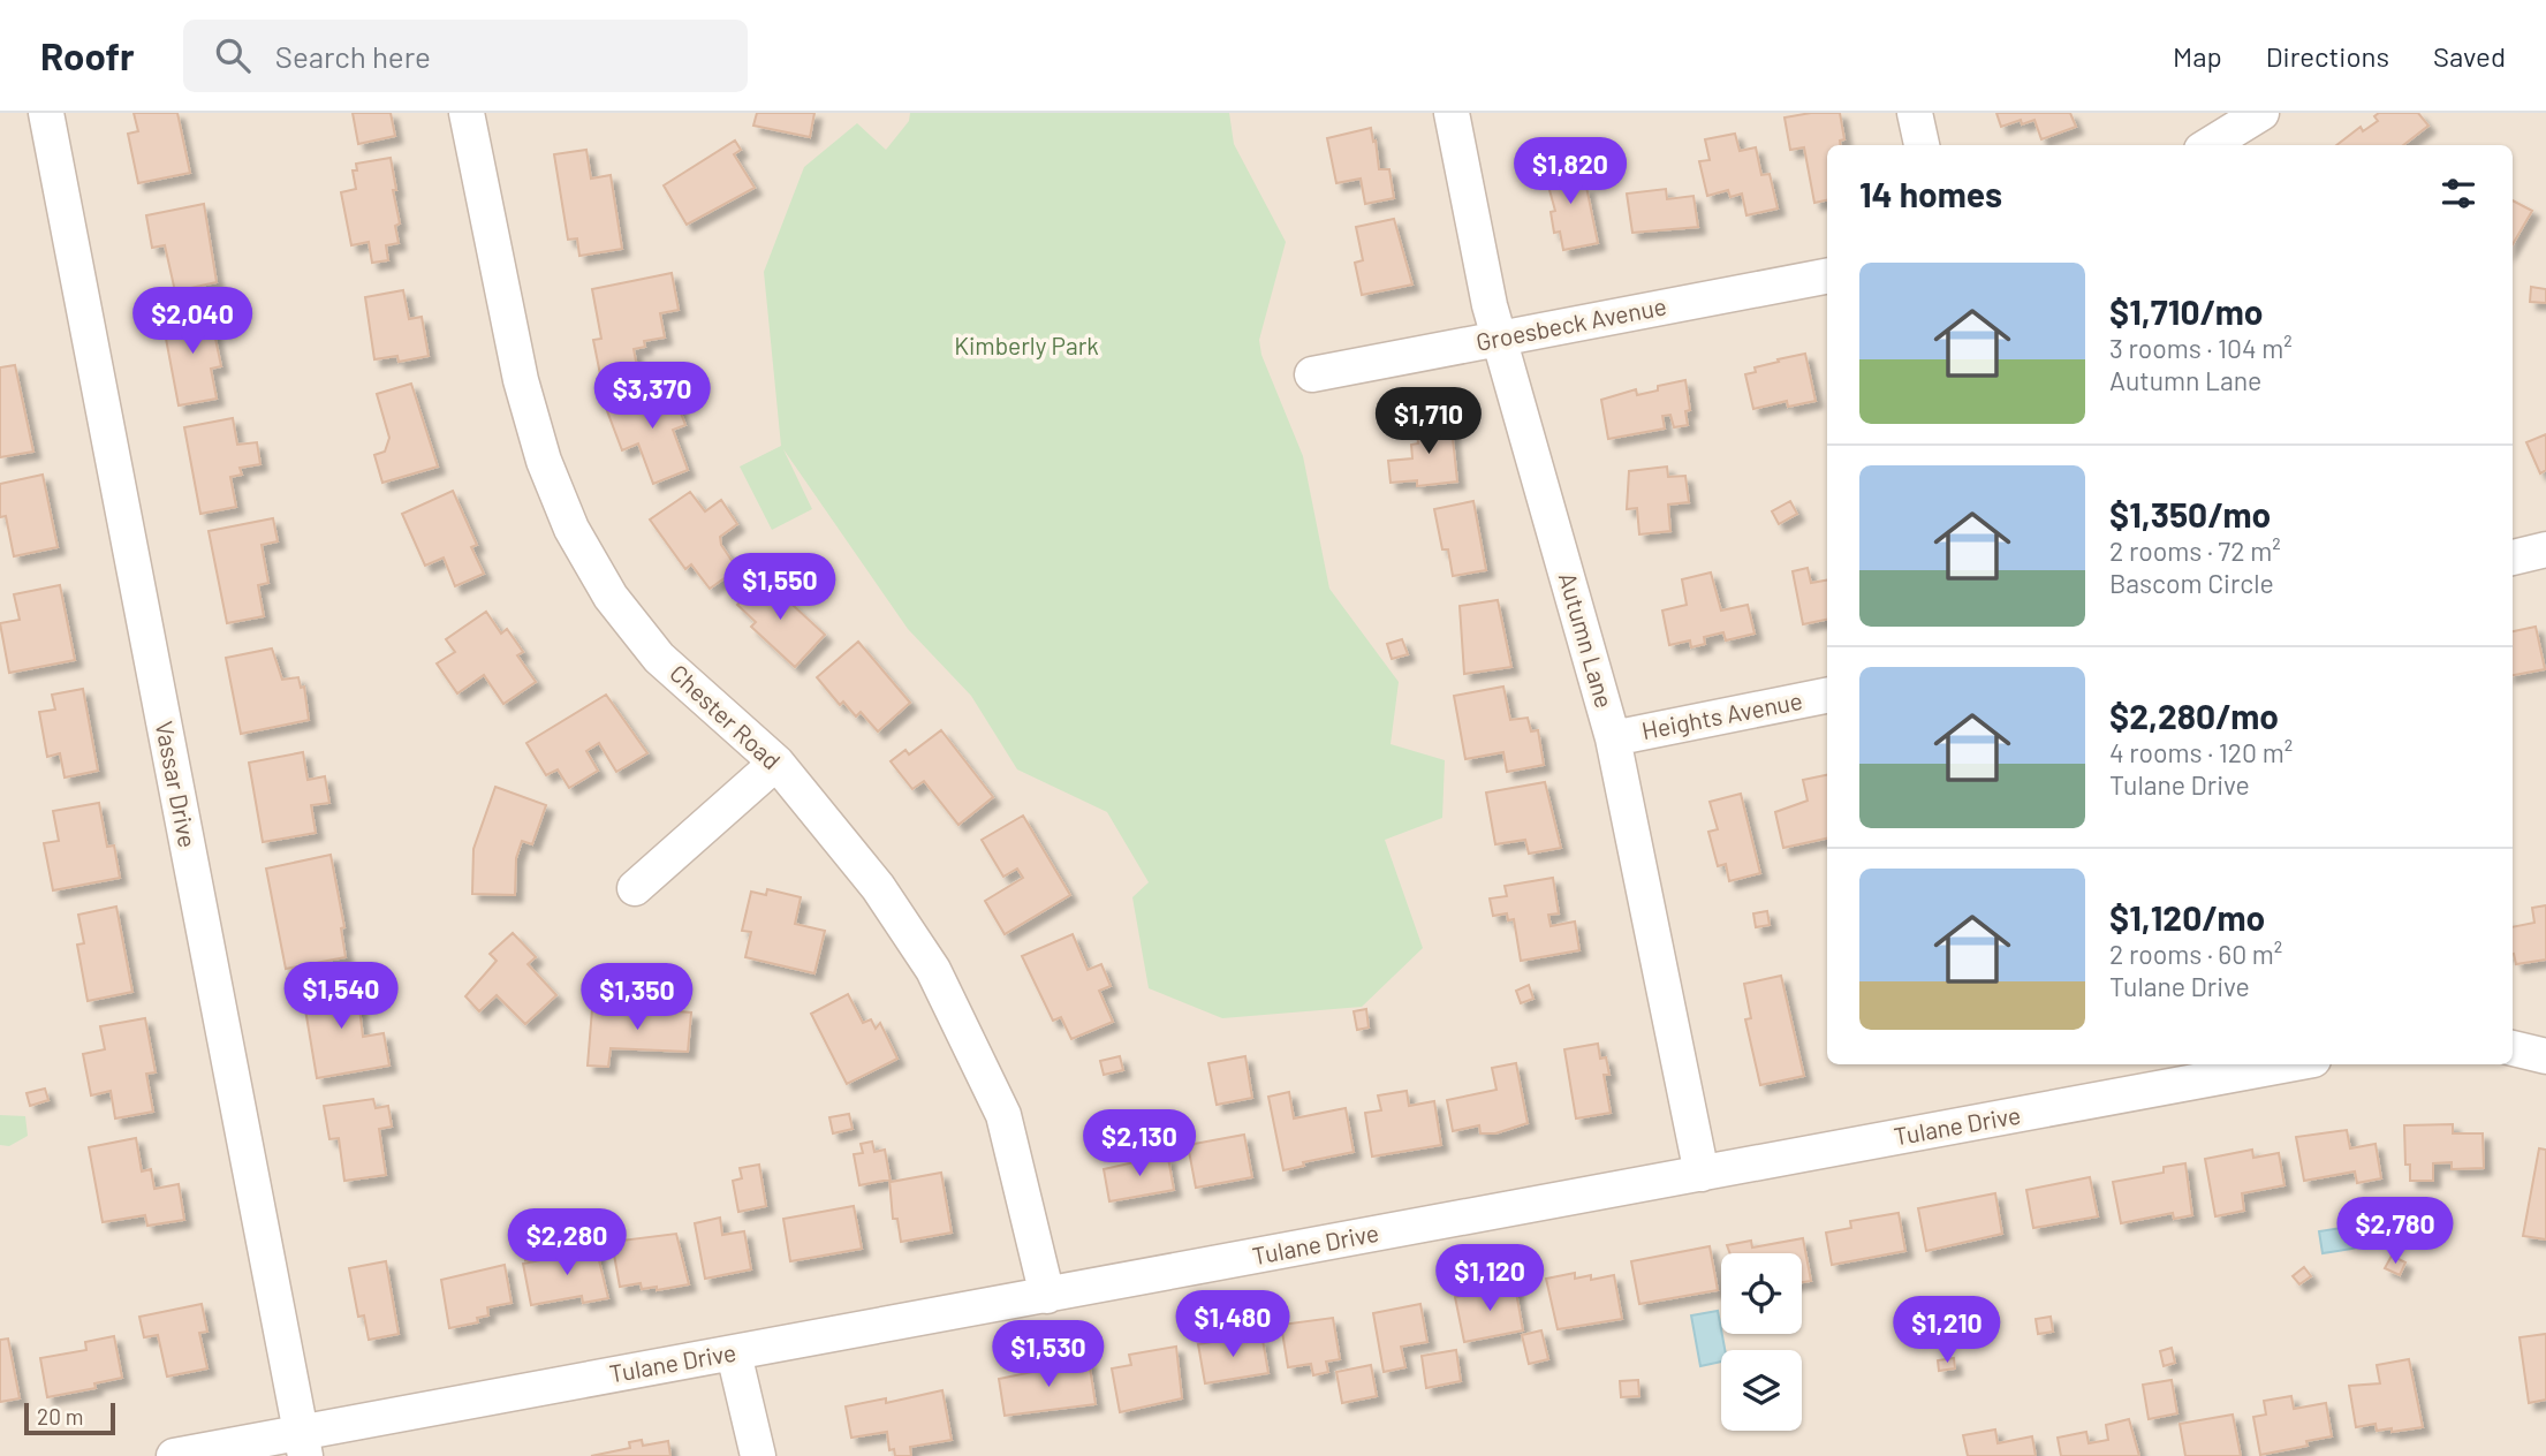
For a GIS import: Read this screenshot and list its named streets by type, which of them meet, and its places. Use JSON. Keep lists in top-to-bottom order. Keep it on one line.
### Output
{"streets":{"street":["Groesbeck Avenue","Autumn Lane","Heights Avenue","Chester Road","Vassar Drive","Tulane Drive"]},"crossings":[["Groesbeck Avenue","Autumn Lane"],["Autumn Lane","Heights Avenue"],["Autumn Lane","Tulane Drive"],["Chester Road","Tulane Drive"],["Vassar Drive","Tulane Drive"]],"parks":["Kimberly Park"],"scale_bar":"20 m","page":{"header":"Roofr","search":"Search here","nav":["Map","Directions","Saved"],"price":["$1,820","$2,040","$3,370","$1,710","$1,550","$1,540","$1,350","$2,130","$2,780","$2,280","$1,120","$1,480","$1,210","$1,530"],"heading":"14 homes","list":[{"name":"$1,710/mo","note":"3 rooms · 104 m² · Autumn Lane"},{"name":"$1,350/mo","note":"2 rooms · 72 m² · Bascom Circle"},{"name":"$2,280/mo","note":"4 rooms · 120 m² · Tulane Drive"},{"name":"$1,120/mo","note":"2 rooms · 60 m² · Tulane Drive"}],"scale":"20 m"}}
